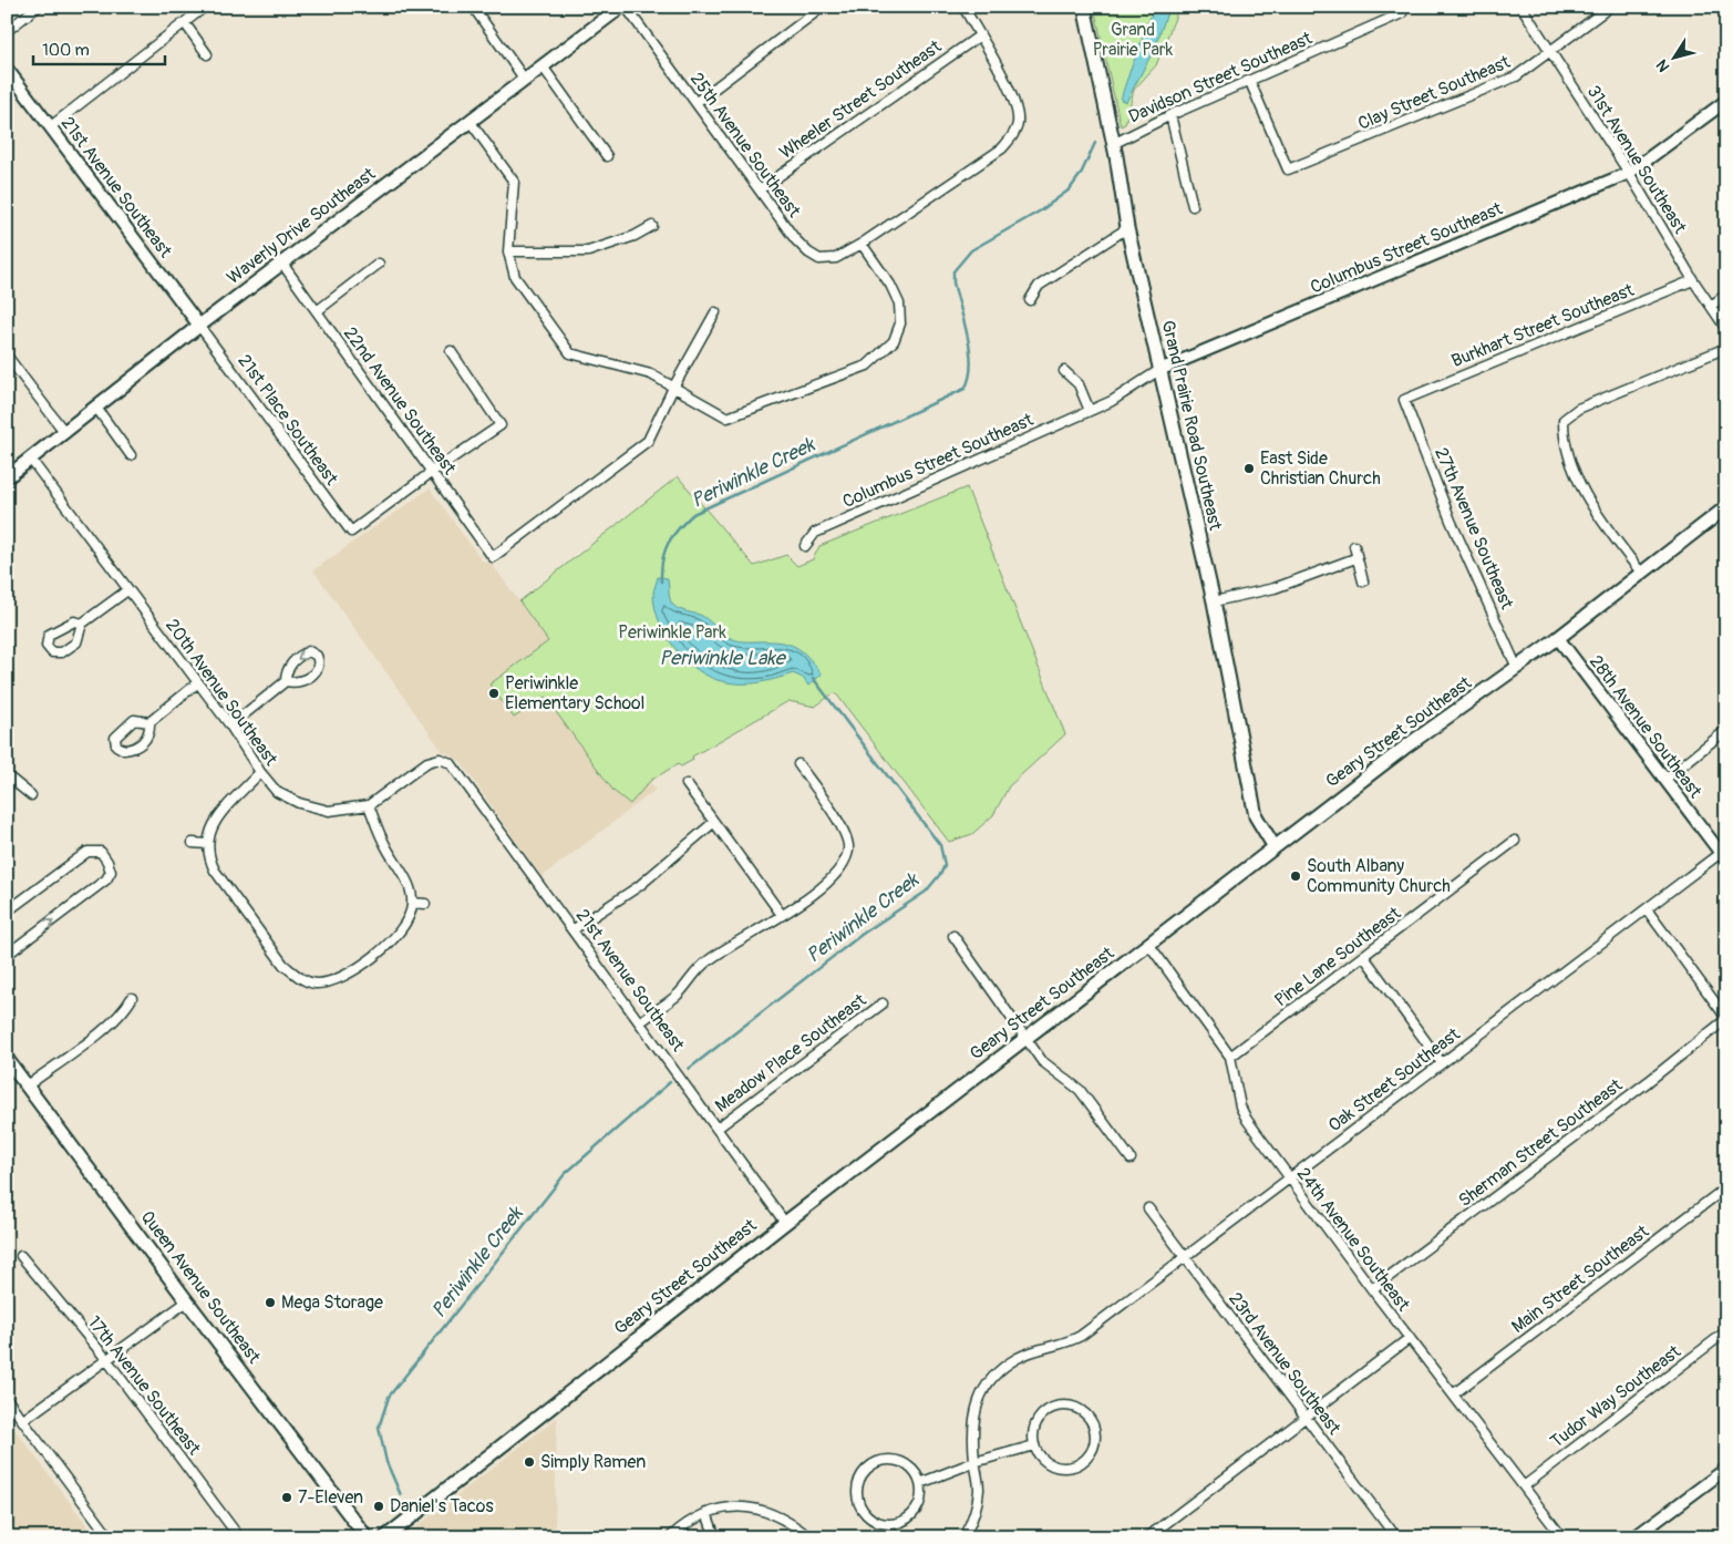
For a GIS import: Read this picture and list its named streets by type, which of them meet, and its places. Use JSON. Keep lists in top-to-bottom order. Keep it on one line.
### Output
{"streets":{"main road":["Waverly Drive Southeast","Grand Prairie Road Southeast","Geary Street Southeast","Queen Avenue Southeast"],"street":["Davidson Street Southeast","Clay Street Southeast","Wheeler Street Southeast","25th Avenue Southeast","31st Avenue Southeast","21st Avenue Southeast","Columbus Street Southeast","Burkhart Street Southeast","22nd Avenue Southeast","21st Place Southeast","27th Avenue Southeast","20th Avenue Southeast","28th Avenue Southeast","Pine Lane Southeast","Meadow Place Southeast","Oak Street Southeast","Sherman Street Southeast","24th Avenue Southeast","Main Street Southeast","23rd Avenue Southeast","17th Avenue Southeast","Tudor Way Southeast"]},"crossings":[["Davidson Street Southeast","Clay Street Southeast"],["Davidson Street Southeast","Grand Prairie Road Southeast"],["Clay Street Southeast","31st Avenue Southeast"],["Wheeler Street Southeast","25th Avenue Southeast"],["31st Avenue Southeast","Columbus Street Southeast"],["31st Avenue Southeast","Burkhart Street Southeast"],["21st Avenue Southeast","Waverly Drive Southeast"],["21st Avenue Southeast","21st Place Southeast"],["21st Avenue Southeast","20th Avenue Southeast"],["21st Avenue Southeast","Geary Street Southeast"],["21st Avenue Southeast","Meadow Place Southeast"],["Waverly Drive Southeast","22nd Avenue Southeast"],["Waverly Drive Southeast","21st Place Southeast"],["Waverly Drive Southeast","20th Avenue Southeast"],["Columbus Street Southeast","Grand Prairie Road Southeast"],["Burkhart Street Southeast","27th Avenue Southeast"],["22nd Avenue Southeast","21st Place Southeast"],["Grand Prairie Road Southeast","Geary Street Southeast"],["27th Avenue Southeast","Geary Street Southeast"],["28th Avenue Southeast","Geary Street Southeast"],["28th Avenue Southeast","Oak Street Southeast"],["Geary Street Southeast","24th Avenue Southeast"],["Pine Lane Southeast","24th Avenue Southeast"],["Oak Street Southeast","24th Avenue Southeast"],["Oak Street Southeast","23rd Avenue Southeast"],["Sherman Street Southeast","24th Avenue Southeast"],["24th Avenue Southeast","Main Street Southeast"],["24th Avenue Southeast","Tudor Way Southeast"]],"water":["Periwinkle Creek","Periwinkle Lake"],"parks":["Grand Prairie Park","Periwinkle Park"],"places":["East Side Christian Church","Periwinkle Elementary School","South Albany Community Church","Mega Storage","Simply Ramen","7-Eleven","Daniel's Tacos"],"scale_bar":"100 m","north":"bottom left"}
